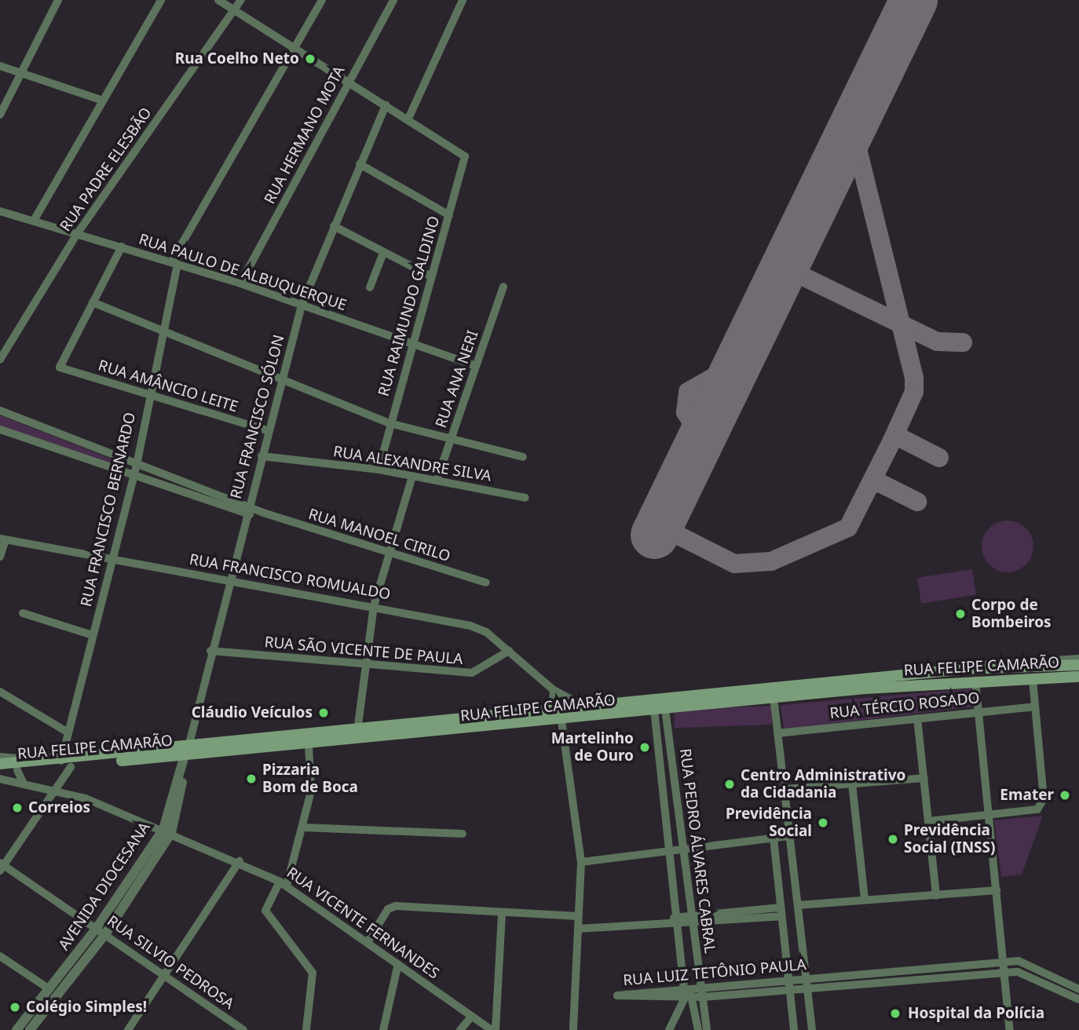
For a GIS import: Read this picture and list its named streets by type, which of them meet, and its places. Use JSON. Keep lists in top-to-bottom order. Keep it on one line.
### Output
{"streets":{"main road":["RUA FELIPE CAMARÃO"],"street":["RUA HERMANO MOTA","RUA PADRE ELESBÃO","RUA PAULO DE ALBUQUERQUE","RUA RAIMUNDO GALDINO","RUA ANA NERI","RUA AMÂNCIO LEITE","RUA FRANCISCO SÓLON","RUA ALEXANDRE SILVA","RUA FRANCISCO BERNARDO","RUA MANOEL CIRILO","RUA FRANCISCO ROMUALDO","RUA SÃO VICENTE DE PAULA","RUA TÉRCIO ROSADO","RUA PEDRO ÁLVARES CABRAL","AVENIDA DIOCESANA","RUA VICENTE FERNANDES","RUA SILVIO PEDROSA","RUA LUIZ TETÔNIO PAULA"]},"crossings":[["RUA HERMANO MOTA","RUA PAULO DE ALBUQUERQUE"],["RUA PADRE ELESBÃO","RUA PAULO DE ALBUQUERQUE"],["RUA PAULO DE ALBUQUERQUE","RUA RAIMUNDO GALDINO"],["RUA PAULO DE ALBUQUERQUE","RUA ANA NERI"],["RUA PAULO DE ALBUQUERQUE","RUA FRANCISCO SÓLON"],["RUA PAULO DE ALBUQUERQUE","RUA FRANCISCO BERNARDO"],["RUA RAIMUNDO GALDINO","RUA ALEXANDRE SILVA"],["RUA ANA NERI","RUA ALEXANDRE SILVA"],["RUA AMÂNCIO LEITE","RUA FRANCISCO SÓLON"],["RUA AMÂNCIO LEITE","RUA FRANCISCO BERNARDO"],["RUA FRANCISCO SÓLON","RUA ALEXANDRE SILVA"],["RUA FRANCISCO SÓLON","RUA MANOEL CIRILO"],["RUA FRANCISCO SÓLON","RUA FRANCISCO ROMUALDO"],["RUA FRANCISCO SÓLON","RUA SÃO VICENTE DE PAULA"],["RUA FRANCISCO SÓLON","RUA FELIPE CAMARÃO"],["RUA FRANCISCO SÓLON","AVENIDA DIOCESANA"],["RUA FRANCISCO BERNARDO","RUA MANOEL CIRILO"],["RUA FRANCISCO BERNARDO","RUA FRANCISCO ROMUALDO"],["RUA FRANCISCO BERNARDO","RUA FELIPE CAMARÃO"],["RUA FRANCISCO BERNARDO","RUA VICENTE FERNANDES"],["RUA FRANCISCO BERNARDO","RUA SILVIO PEDROSA"],["RUA FRANCISCO ROMUALDO","RUA SÃO VICENTE DE PAULA"],["RUA FRANCISCO ROMUALDO","RUA FELIPE CAMARÃO"],["RUA FELIPE CAMARÃO","RUA PEDRO ÁLVARES CABRAL"],["RUA FELIPE CAMARÃO","AVENIDA DIOCESANA"],["RUA FELIPE CAMARÃO","RUA VICENTE FERNANDES"],["RUA PEDRO ÁLVARES CABRAL","RUA LUIZ TETÔNIO PAULA"],["AVENIDA DIOCESANA","RUA VICENTE FERNANDES"],["AVENIDA DIOCESANA","RUA SILVIO PEDROSA"]],"places":["Rua Coelho Neto","Corpo de Bombeiros","Cláudio Veículos","Martelinho de Ouro","Pizzaria Bom de Boca","Centro Administrativo da Cidadania","Emater","Correios","Previdência Social","Previdência Social (INSS)","Colégio Simples!","Hospital da Polícia"]}
